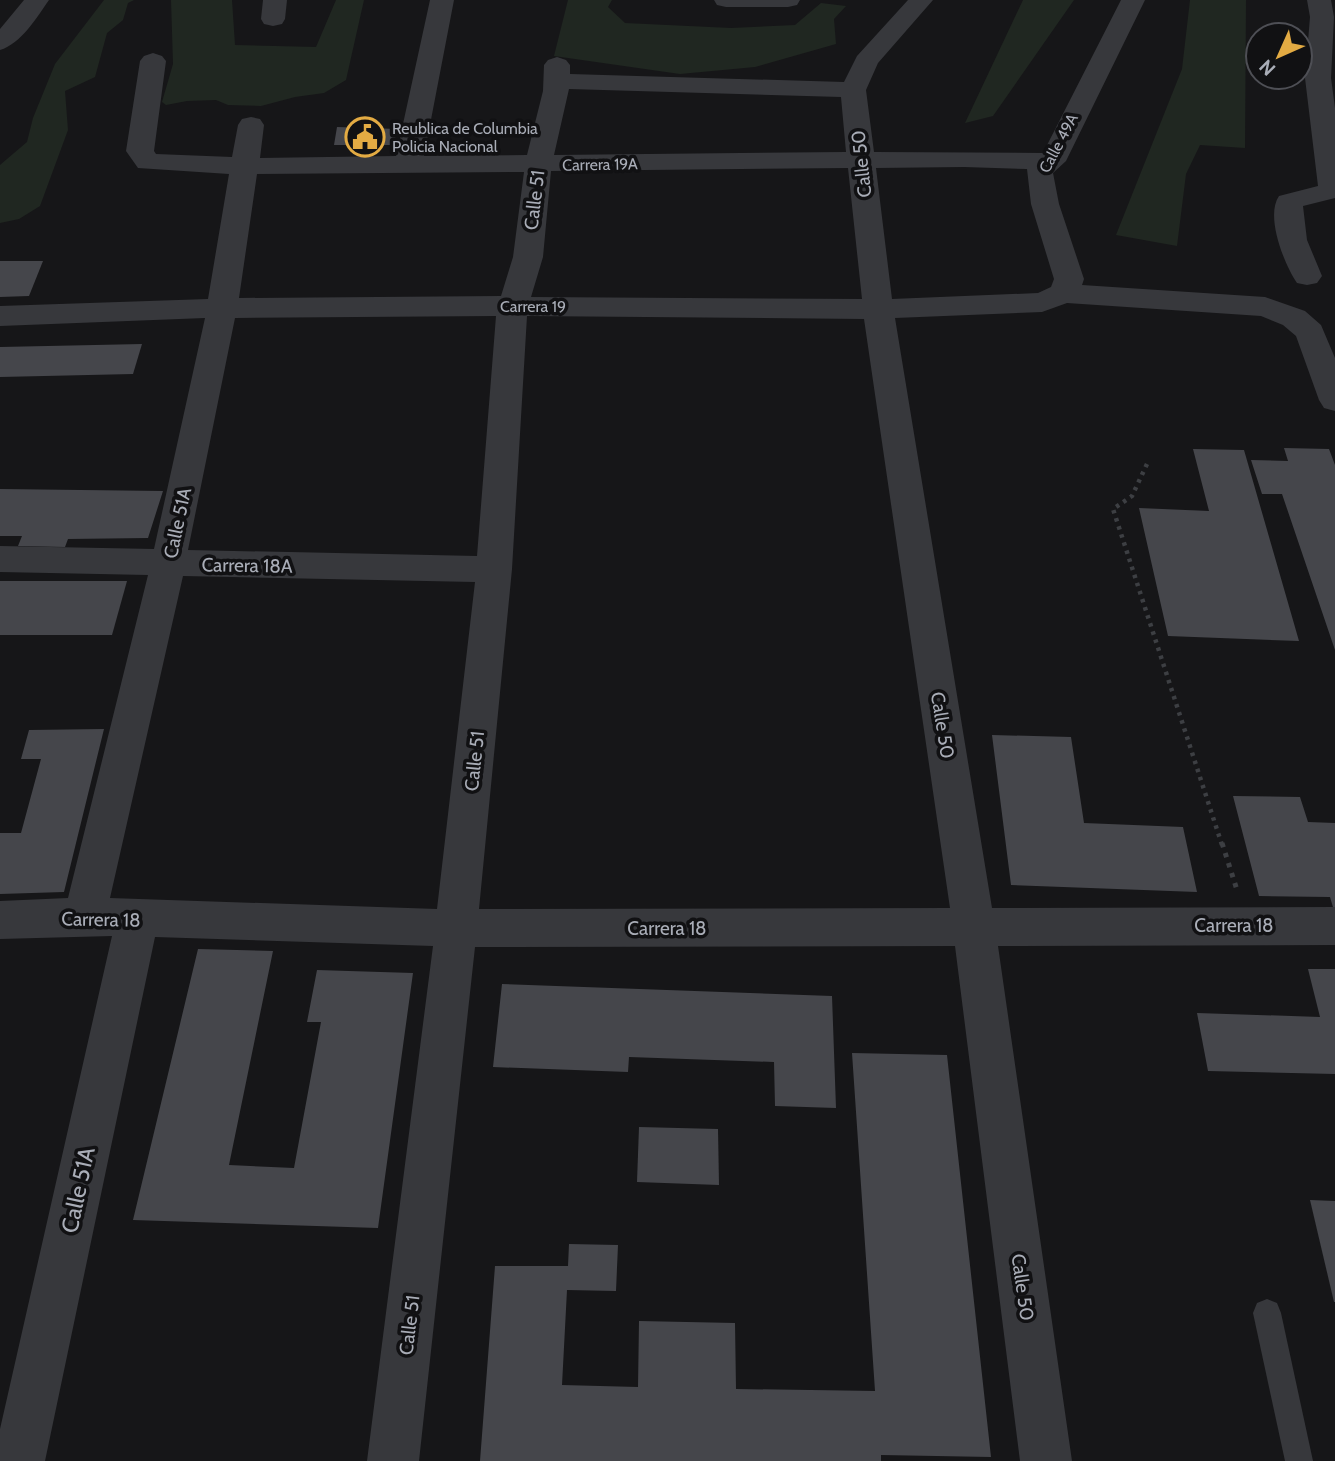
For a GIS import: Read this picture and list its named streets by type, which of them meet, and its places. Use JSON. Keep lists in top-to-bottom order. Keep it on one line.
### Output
{"streets":{"street":["Calle 49A","Carrera 19A","Calle 50","Calle 51","Carrera 19","Calle 51A","Carrera 18A","Carrera 18"]},"crossings":[["Calle 49A","Carrera 19A"],["Calle 49A","Carrera 19"],["Carrera 19A","Calle 50"],["Carrera 19A","Calle 51"],["Carrera 19A","Calle 51A"],["Calle 50","Calle 51"],["Calle 50","Carrera 19"],["Calle 50","Carrera 18"],["Calle 51","Carrera 19"],["Calle 51","Carrera 18A"],["Calle 51","Carrera 18"],["Carrera 19","Calle 51A"],["Calle 51A","Carrera 18A"],["Calle 51A","Carrera 18"]],"places":{"public building":["Reublica de Columbia Policia Nacional"]},"north":"bottom left"}
